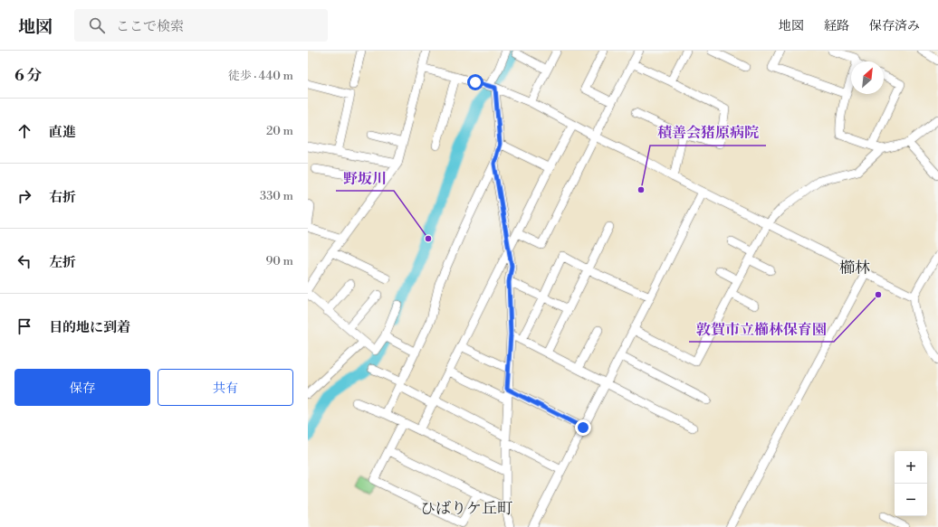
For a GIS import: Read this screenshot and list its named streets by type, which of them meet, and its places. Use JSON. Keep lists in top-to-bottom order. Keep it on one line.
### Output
{"districts":["櫛林","ひばりケ丘町"],"places":["積善会猪原病院","野坂川","敦賀市立櫛林保育園"],"north":"top right","page":{"header":"地図","search":"ここで検索","nav":["地図","経路","保存済み"],"heading":["6 分","徒歩 · 440 m"],"list":[["直進","20 m"],["右折","330 m"],["左折","90 m"],"目的地に到着"],"buttons":["保存","共有"],"map_buttons":["+","−"]}}
